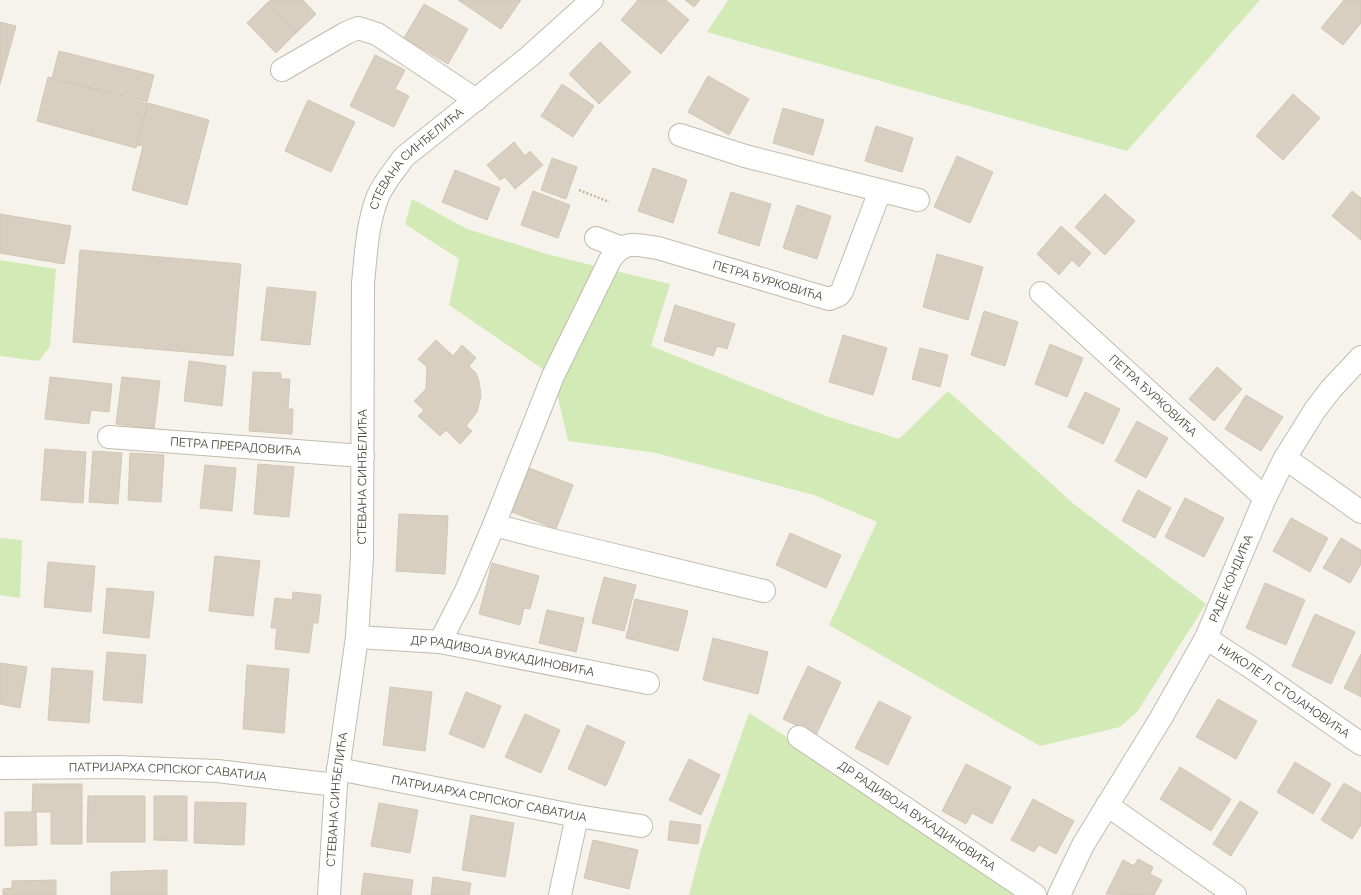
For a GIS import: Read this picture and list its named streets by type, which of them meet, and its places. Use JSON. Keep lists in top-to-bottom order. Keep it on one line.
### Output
{"streets":{"street":["СТЕВАНА СИНЂЕЛИЋА","ПЕТРА ЂУРКОВИЋА","ПЕТРА ПРЕРАДОВИЋА","РАДЕ КОНДИЋА","ДР РАДИВОЈА ВУКАДИНОВИЋА","НИКОЛЕ Л. СТОЈАНОВИЋА","ПАТРИЈАРХА СРПСКОГ САВАТИЈА"]},"crossings":[["СТЕВАНА СИНЂЕЛИЋА","ПЕТРА ПРЕРАДОВИЋА"],["СТЕВАНА СИНЂЕЛИЋА","ДР РАДИВОЈА ВУКАДИНОВИЋА"],["СТЕВАНА СИНЂЕЛИЋА","ПАТРИЈАРХА СРПСКОГ САВАТИЈА"],["ПЕТРА ЂУРКОВИЋА","РАДЕ КОНДИЋА"],["РАДЕ КОНДИЋА","НИКОЛЕ Л. СТОЈАНОВИЋА"]]}
